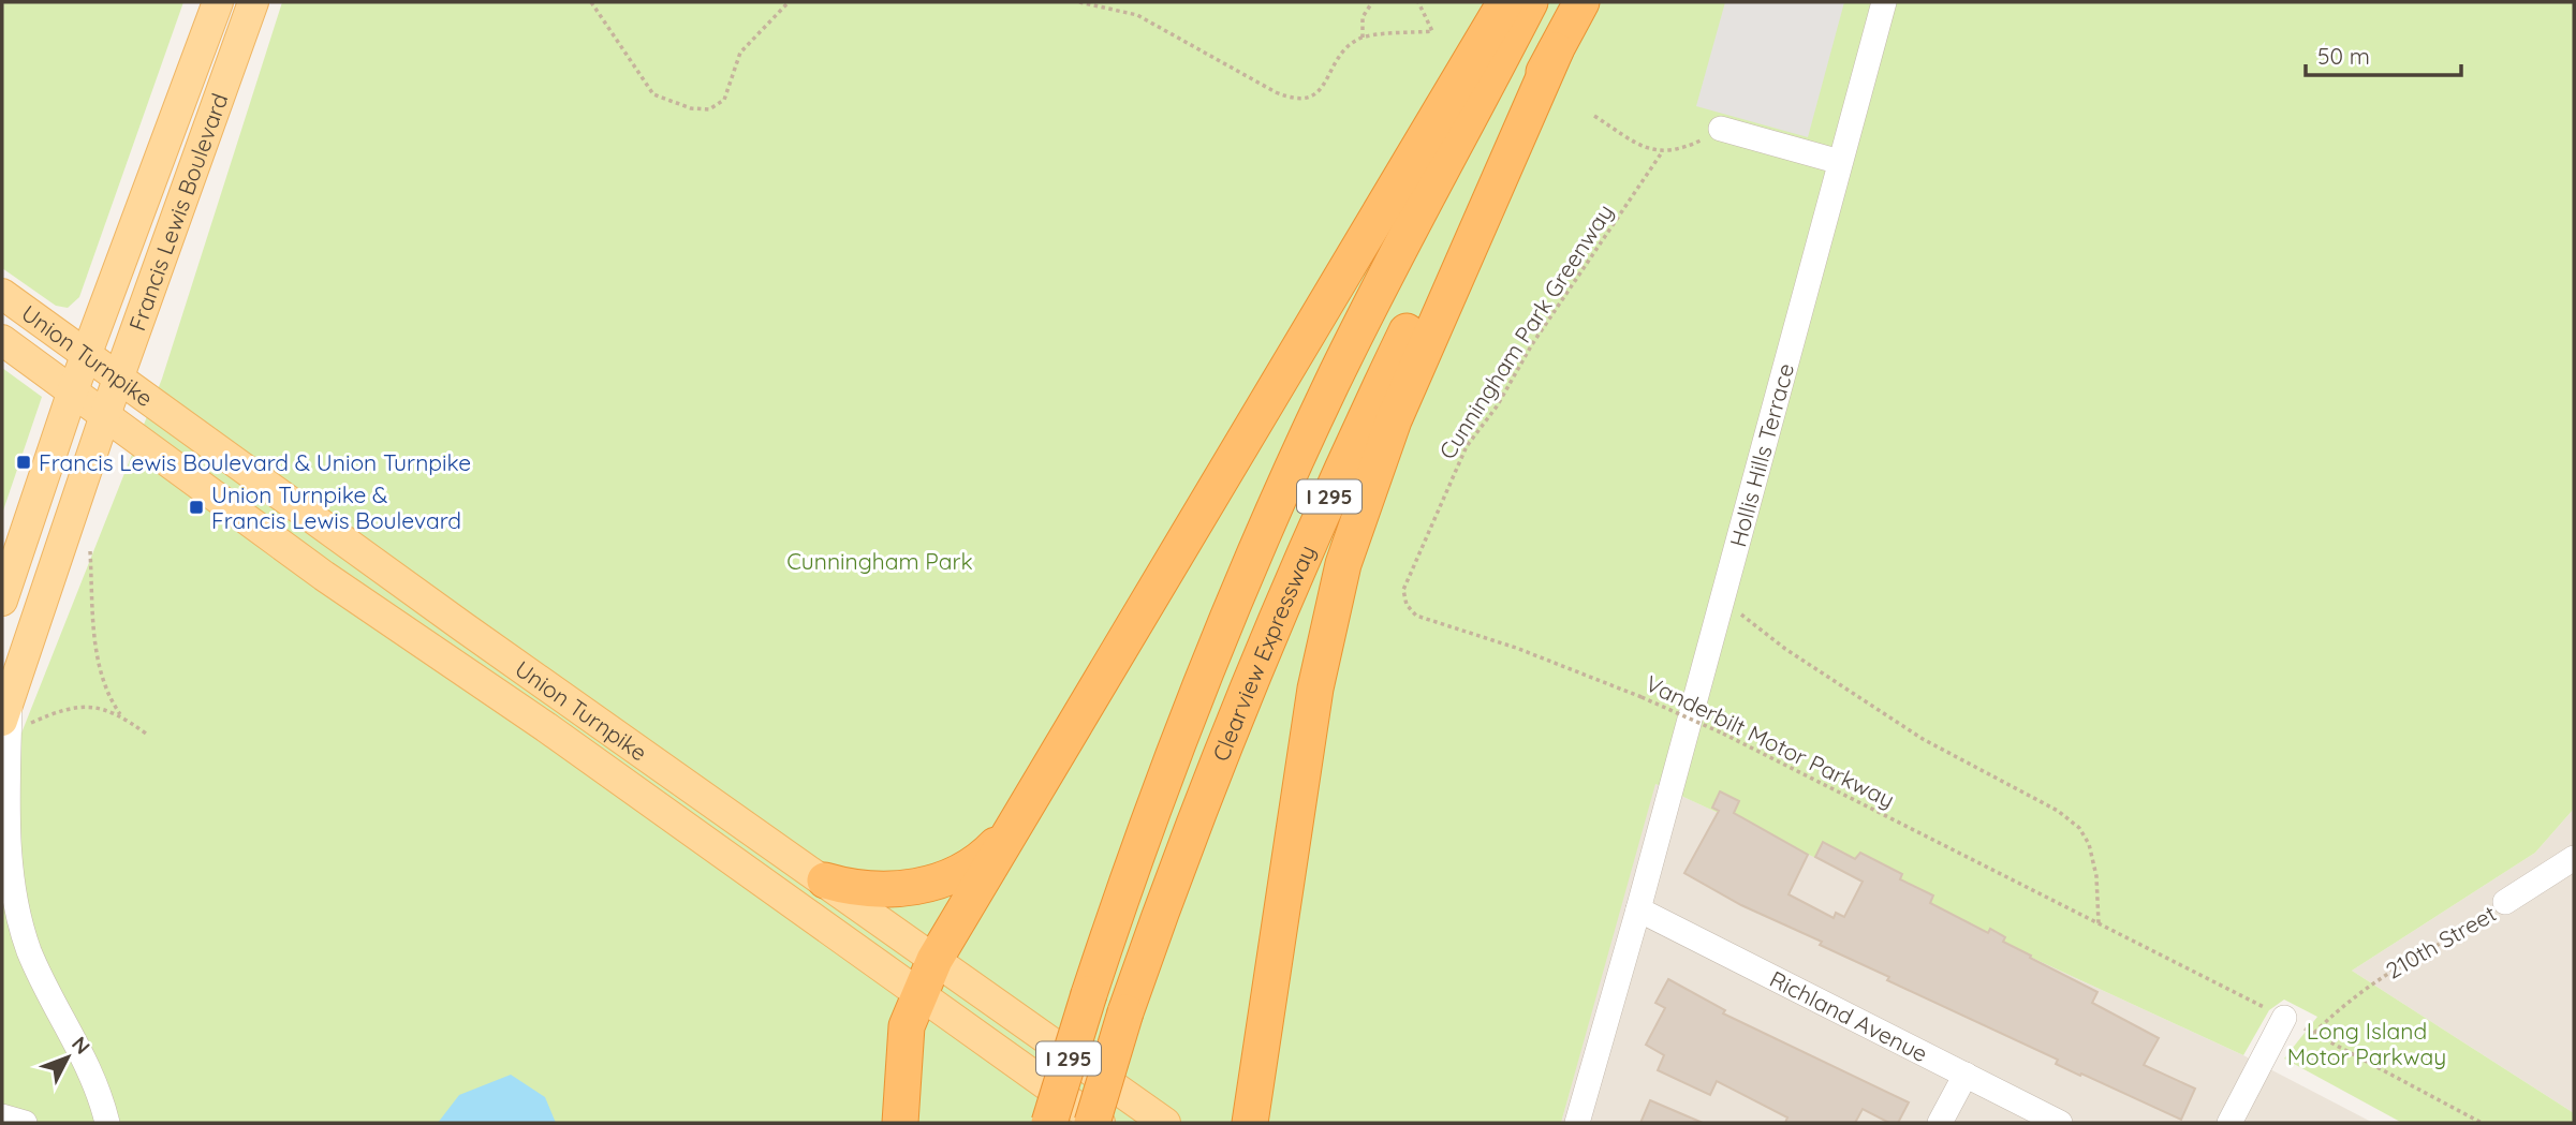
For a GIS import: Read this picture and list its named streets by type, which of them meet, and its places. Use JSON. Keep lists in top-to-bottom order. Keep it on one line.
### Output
{"streets":{"highway":["I 295","Clearview Expressway"],"main road":["Francis Lewis Boulevard","Union Turnpike"],"street":["Hollis Hills Terrace","210th Street","Richland Avenue"],"path":["Cunningham Park Greenway","Vanderbilt Motor Parkway"]},"crossings":[["Francis Lewis Boulevard","Union Turnpike"],["Cunningham Park Greenway","Vanderbilt Motor Parkway"],["Hollis Hills Terrace","Richland Avenue"],["Vanderbilt Motor Parkway","210th Street"]],"parks":["Cunningham Park","Long Island Motor Parkway"],"places":{"transit":["Francis Lewis Boulevard & Union Turnpike","Union Turnpike & Francis Lewis Boulevard"]},"scale_bar":"50 m","north":"top right"}
